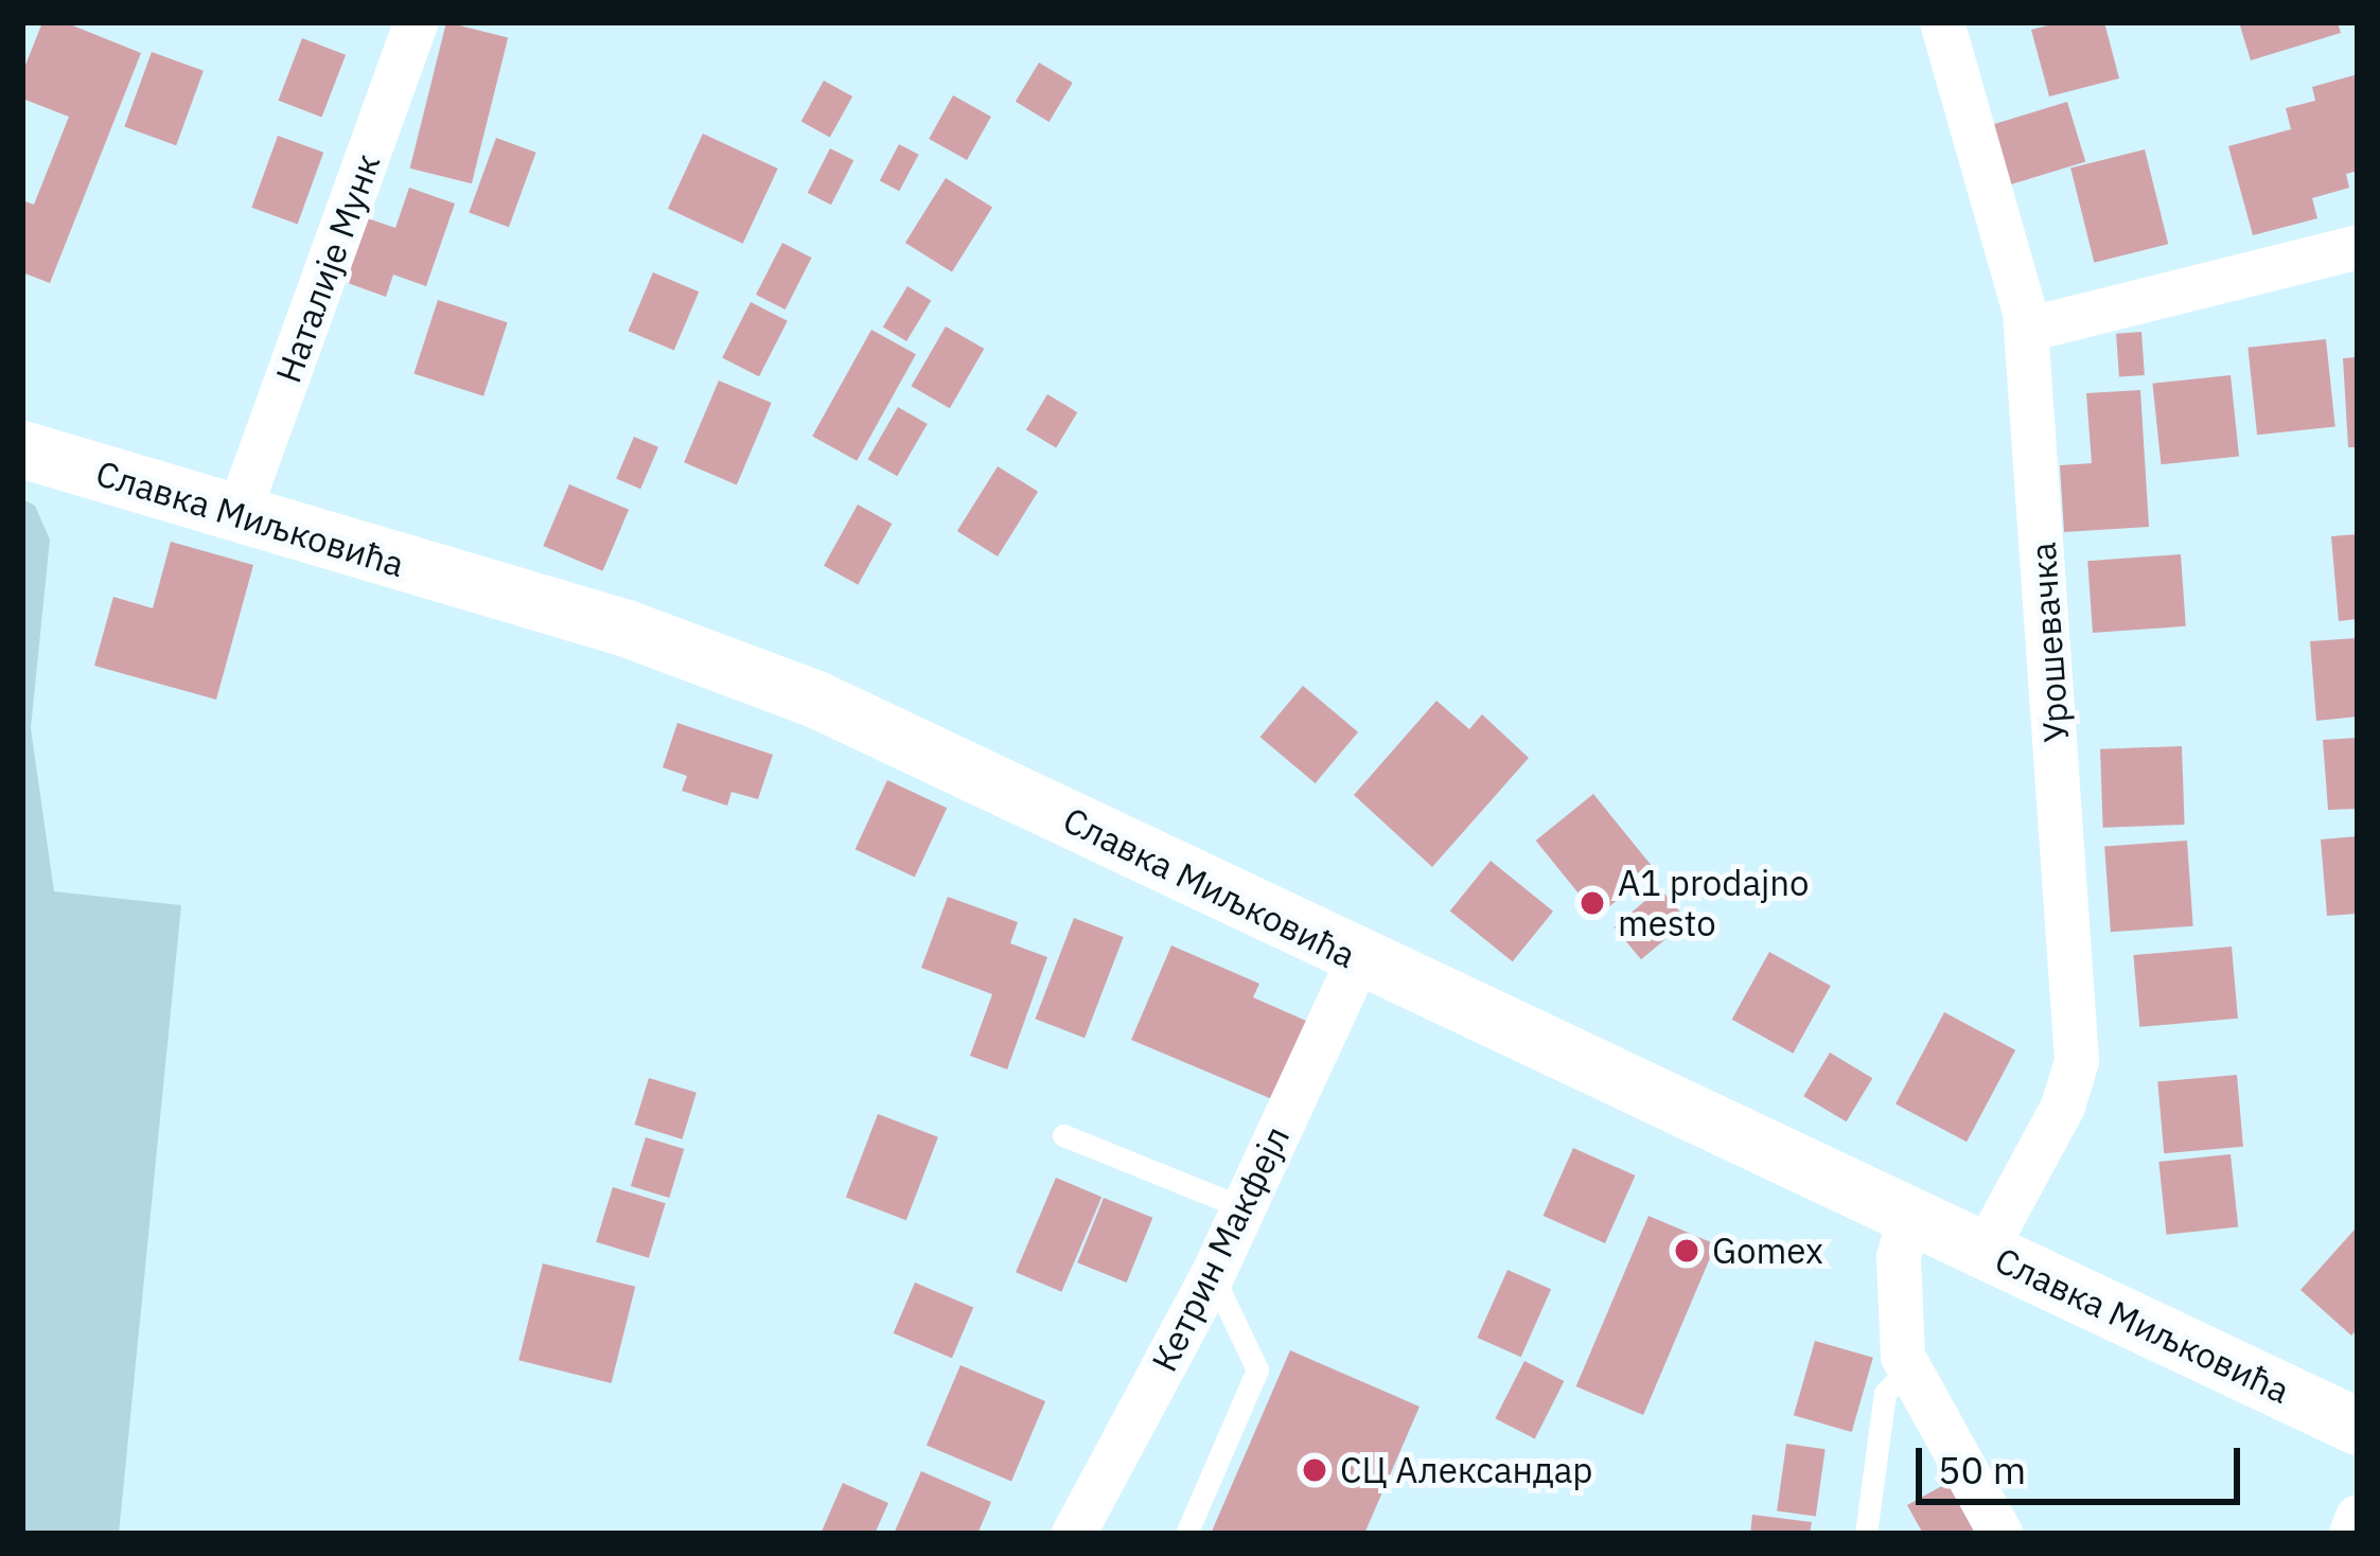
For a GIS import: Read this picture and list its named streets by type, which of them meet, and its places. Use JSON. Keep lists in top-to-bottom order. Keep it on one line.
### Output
{"streets":{"street":["Наталије Мунк","Славка Миљковића","Урошевачка","Кетрин Макфејл"]},"crossings":[["Наталије Мунк","Славка Миљковића"],["Славка Миљковића","Урошевачка"],["Славка Миљковића","Кетрин Макфејл"]],"places":["A1 prodajno mesto","Gomex","СЦ Александар"],"scale_bar":"50 m"}
